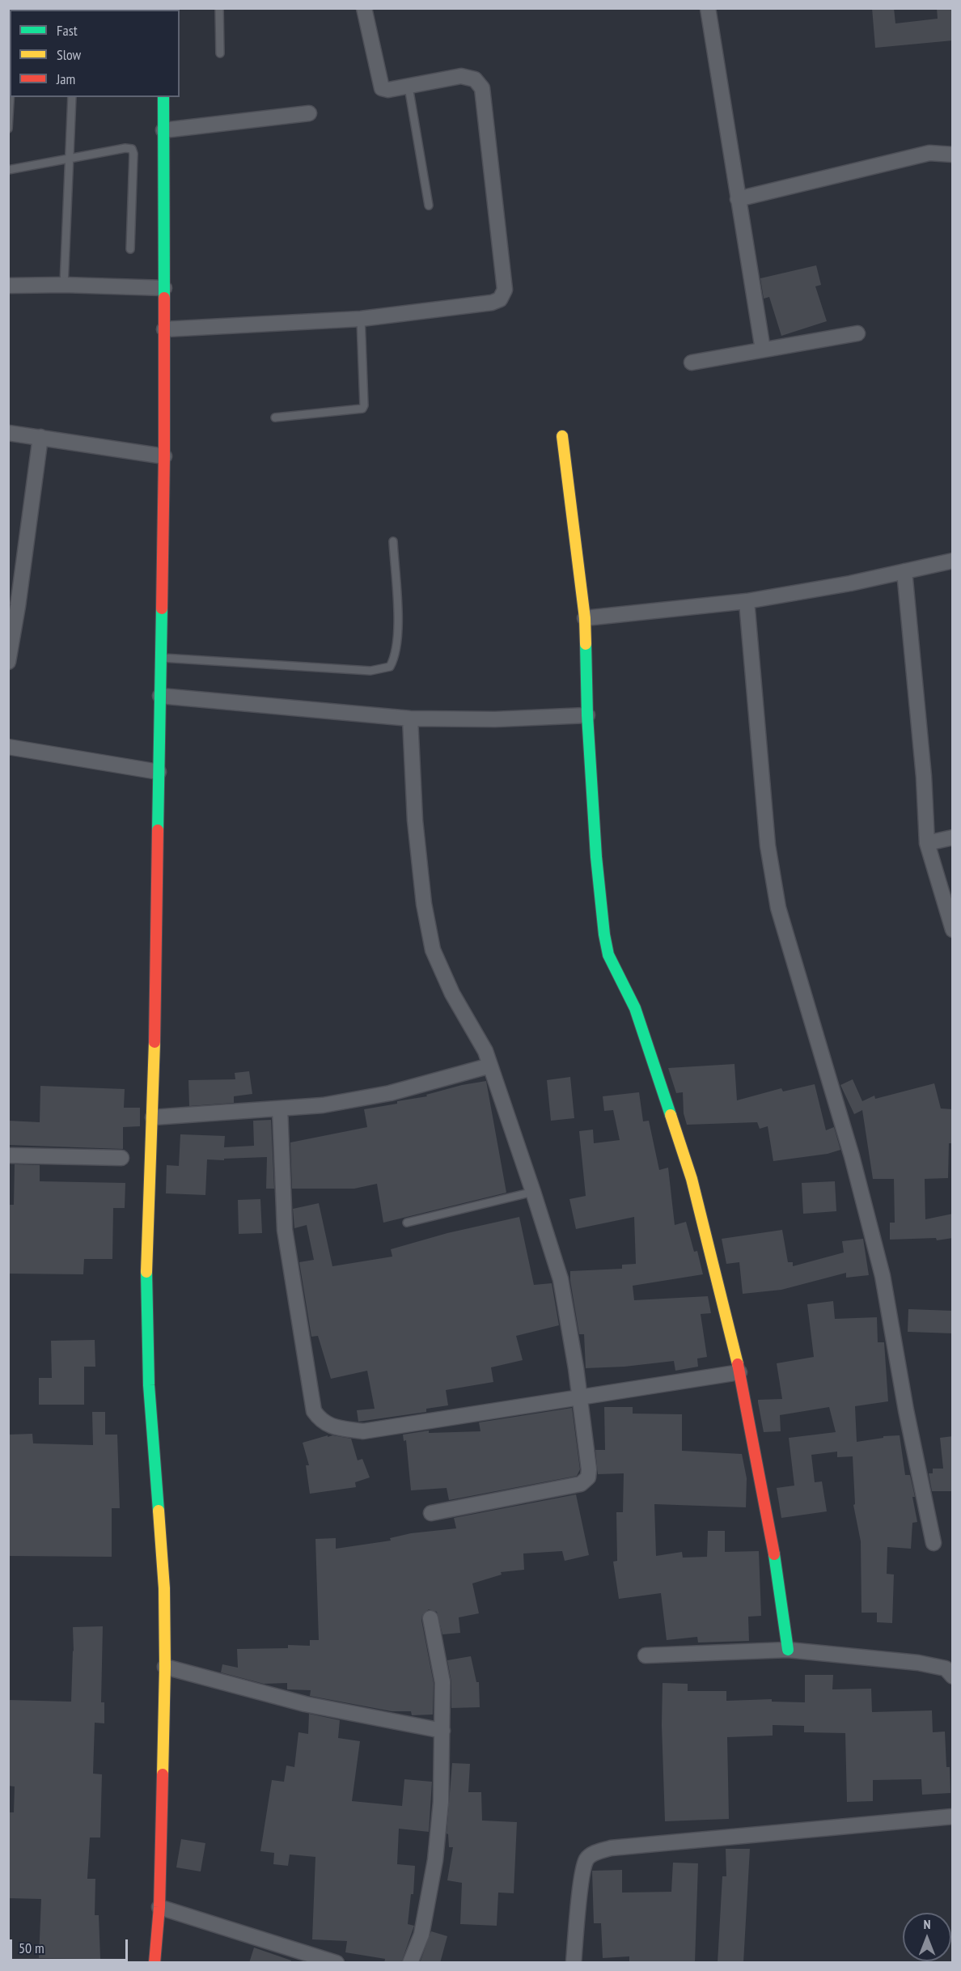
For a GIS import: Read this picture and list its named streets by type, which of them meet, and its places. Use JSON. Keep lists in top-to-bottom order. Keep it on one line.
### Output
{"legend":["Fast","Slow","Jam"],"scale_bar":"50 m","north":"top"}
